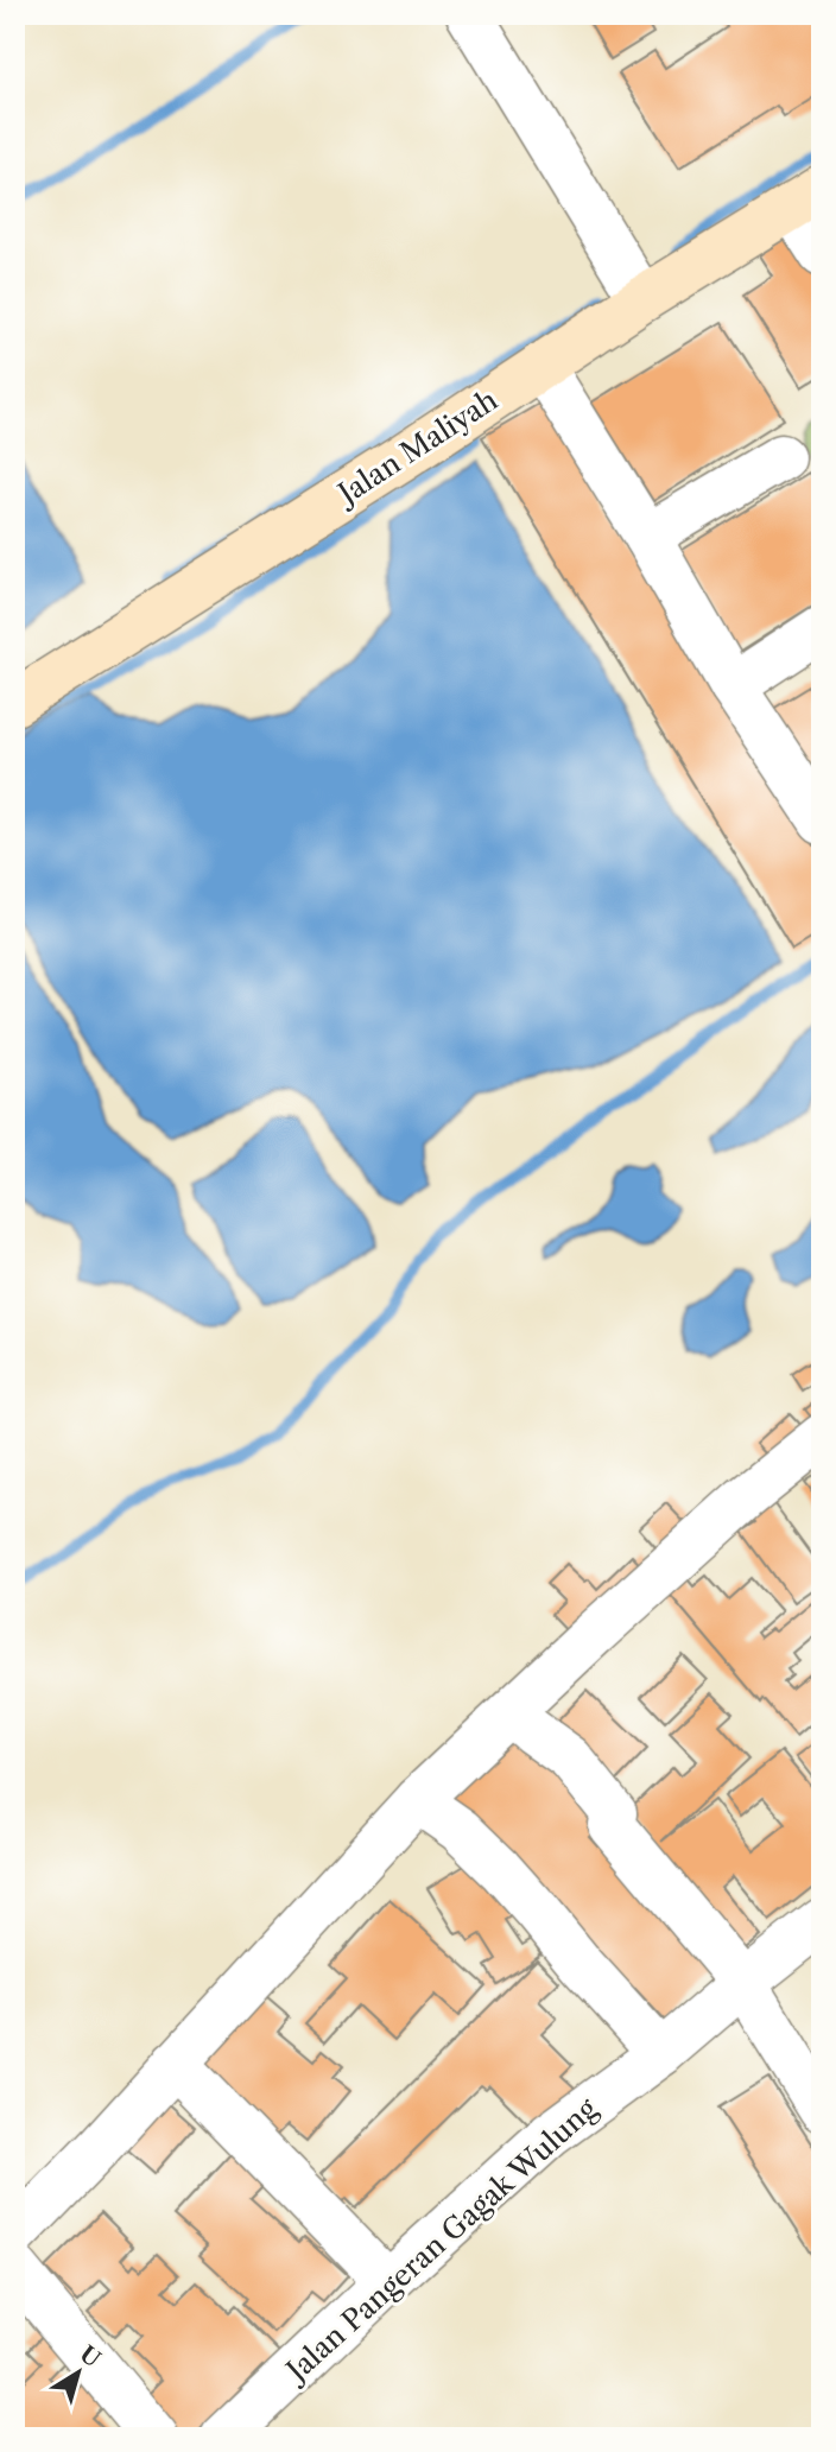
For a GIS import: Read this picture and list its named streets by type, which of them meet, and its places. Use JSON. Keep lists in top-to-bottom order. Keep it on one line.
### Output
{"streets":{"street":["Jalan Maliyah","Jalan Pangeran Gagak Wulung"]},"north":"top right"}
